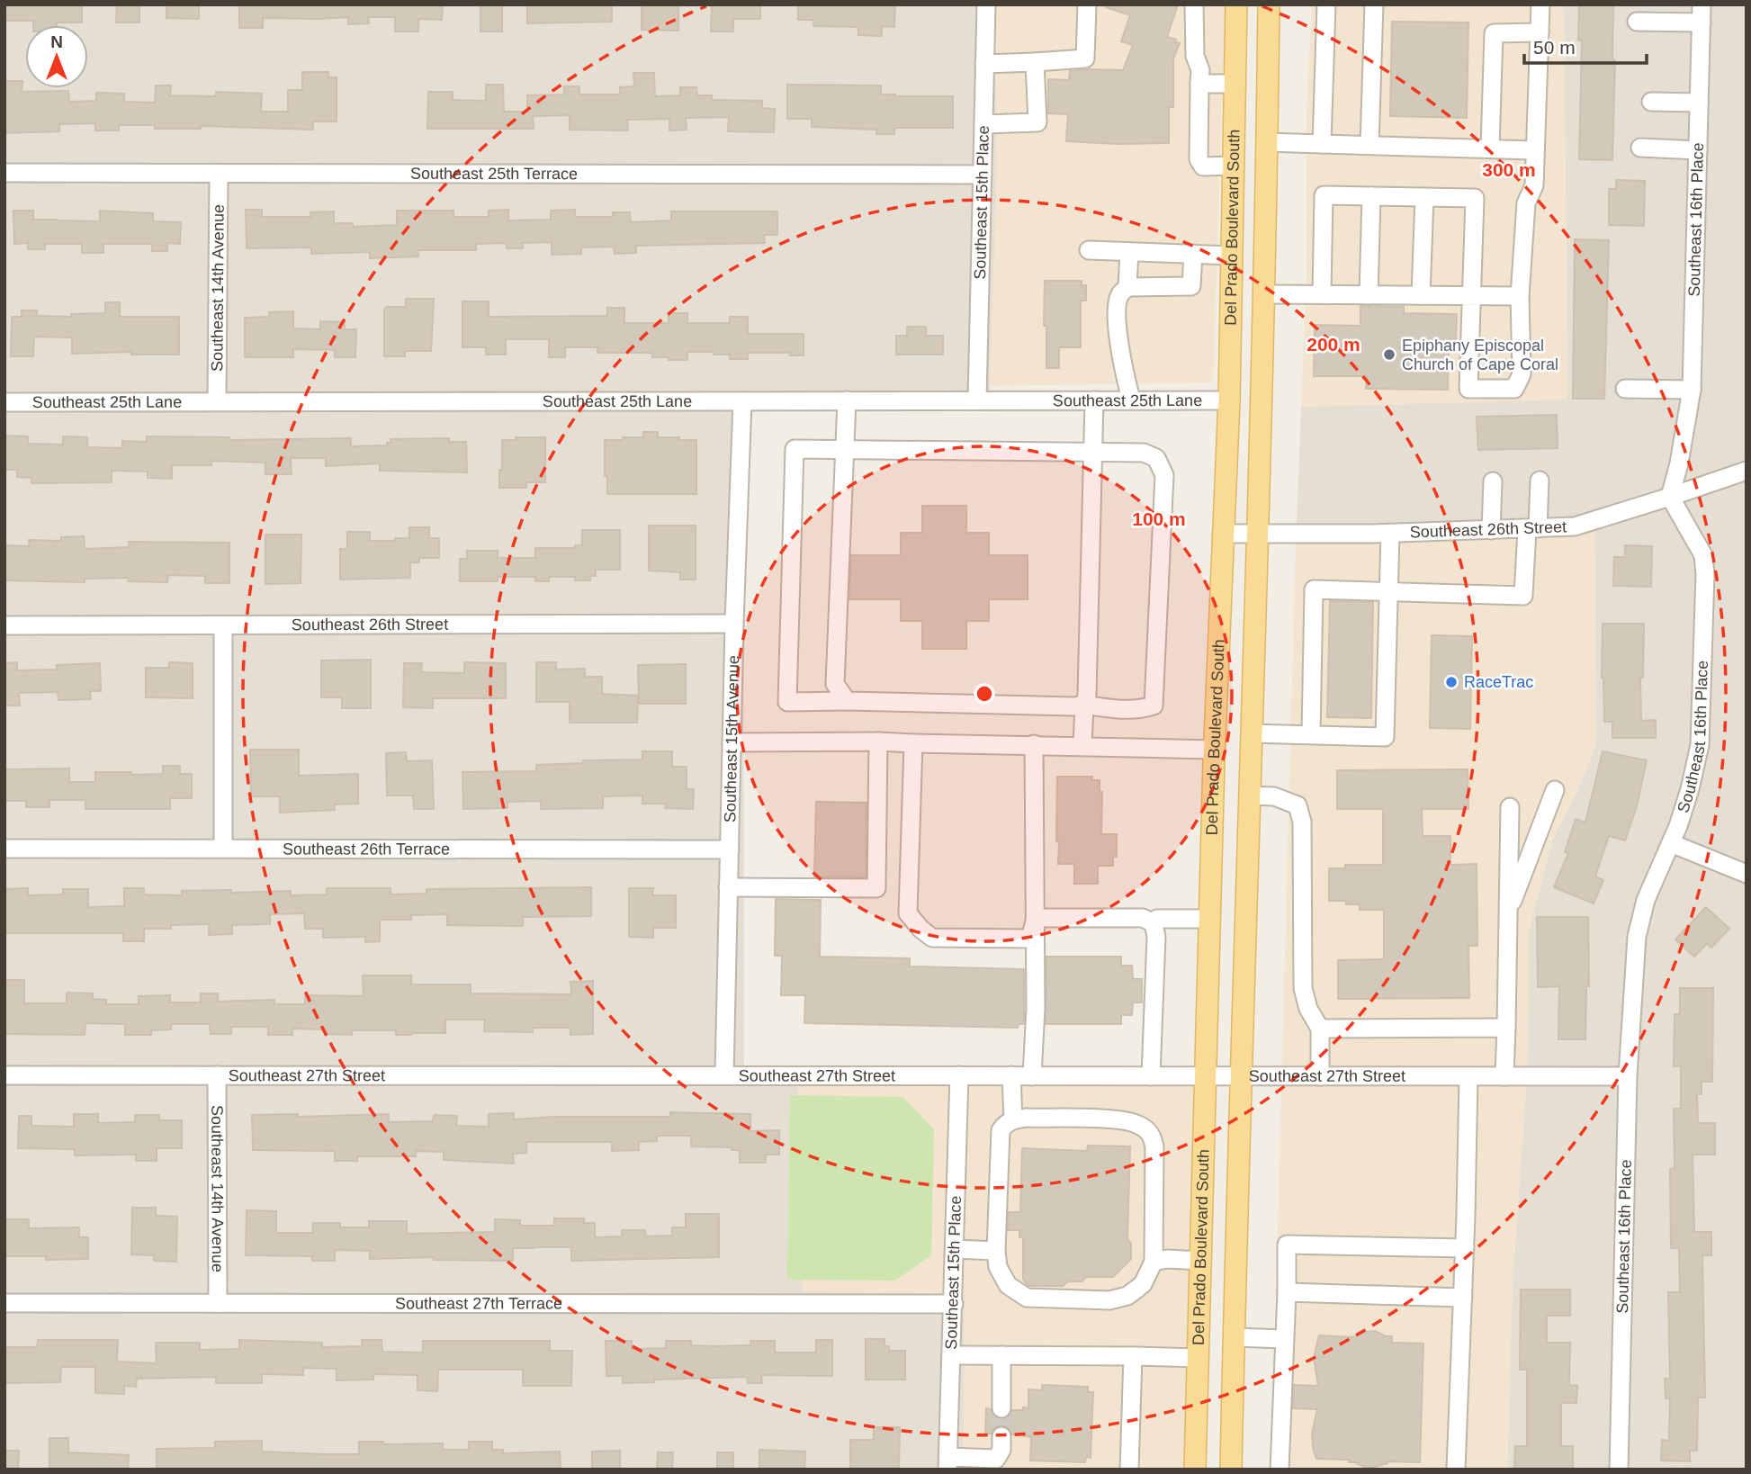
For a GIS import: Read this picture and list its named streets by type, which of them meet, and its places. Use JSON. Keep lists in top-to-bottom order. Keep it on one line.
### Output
{"streets":{"main road":["Del Prado Boulevard South"],"street":["Southeast 25th Terrace","Southeast 15th Place","Southeast 16th Place","Southeast 14th Avenue","Southeast 25th Lane","Southeast 26th Street","Southeast 15th Avenue","Southeast 26th Terrace","Southeast 27th Street","Southeast 27th Terrace"]},"crossings":[["Southeast 25th Terrace","Southeast 15th Place"],["Southeast 25th Terrace","Southeast 14th Avenue"],["Southeast 15th Place","Southeast 25th Lane"],["Southeast 15th Place","Southeast 27th Street"],["Southeast 15th Place","Southeast 27th Terrace"],["Southeast 16th Place","Southeast 26th Street"],["Southeast 16th Place","Southeast 27th Street"],["Del Prado Boulevard South","Southeast 25th Lane"],["Del Prado Boulevard South","Southeast 26th Street"],["Del Prado Boulevard South","Southeast 27th Street"],["Southeast 14th Avenue","Southeast 25th Lane"],["Southeast 14th Avenue","Southeast 27th Street"],["Southeast 14th Avenue","Southeast 27th Terrace"],["Southeast 25th Lane","Southeast 15th Avenue"],["Southeast 26th Street","Southeast 15th Avenue"],["Southeast 15th Avenue","Southeast 26th Terrace"],["Southeast 15th Avenue","Southeast 27th Street"]],"places":["Epiphany Episcopal Church of Cape Coral","RaceTrac"],"scale_bar":"50 m","north":"top","rings":["300 m","200 m","100 m"]}
